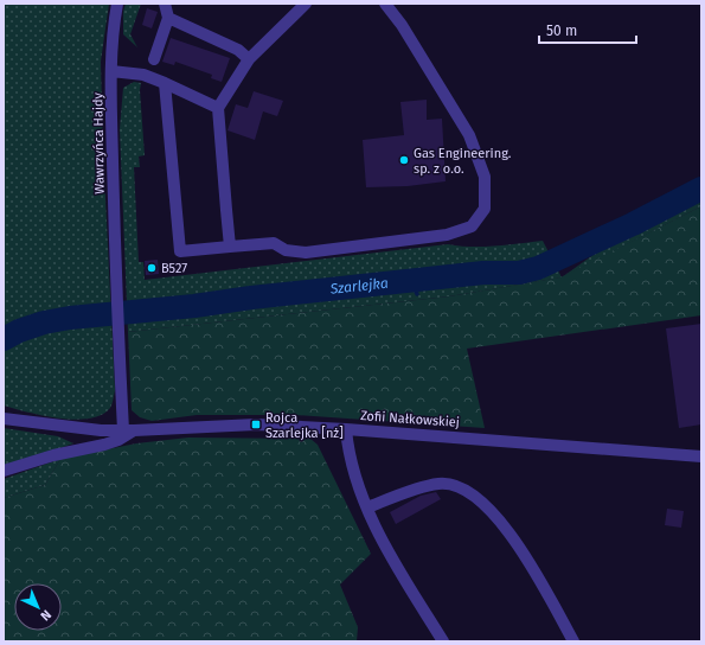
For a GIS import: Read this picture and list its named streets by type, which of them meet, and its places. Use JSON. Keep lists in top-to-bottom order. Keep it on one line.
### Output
{"streets":{"street":["Wawrzyńca Hajdy","Zofii Nałkowskiej"]},"crossings":[["Wawrzyńca Hajdy","Zofii Nałkowskiej"]],"water":["Szarlejka"],"places":{"other":["Gas Engineering. sp. z o.o.","B527"],"transit":["Rojca Szarlejka [nż]"]},"scale_bar":"50 m","north":"bottom right"}
